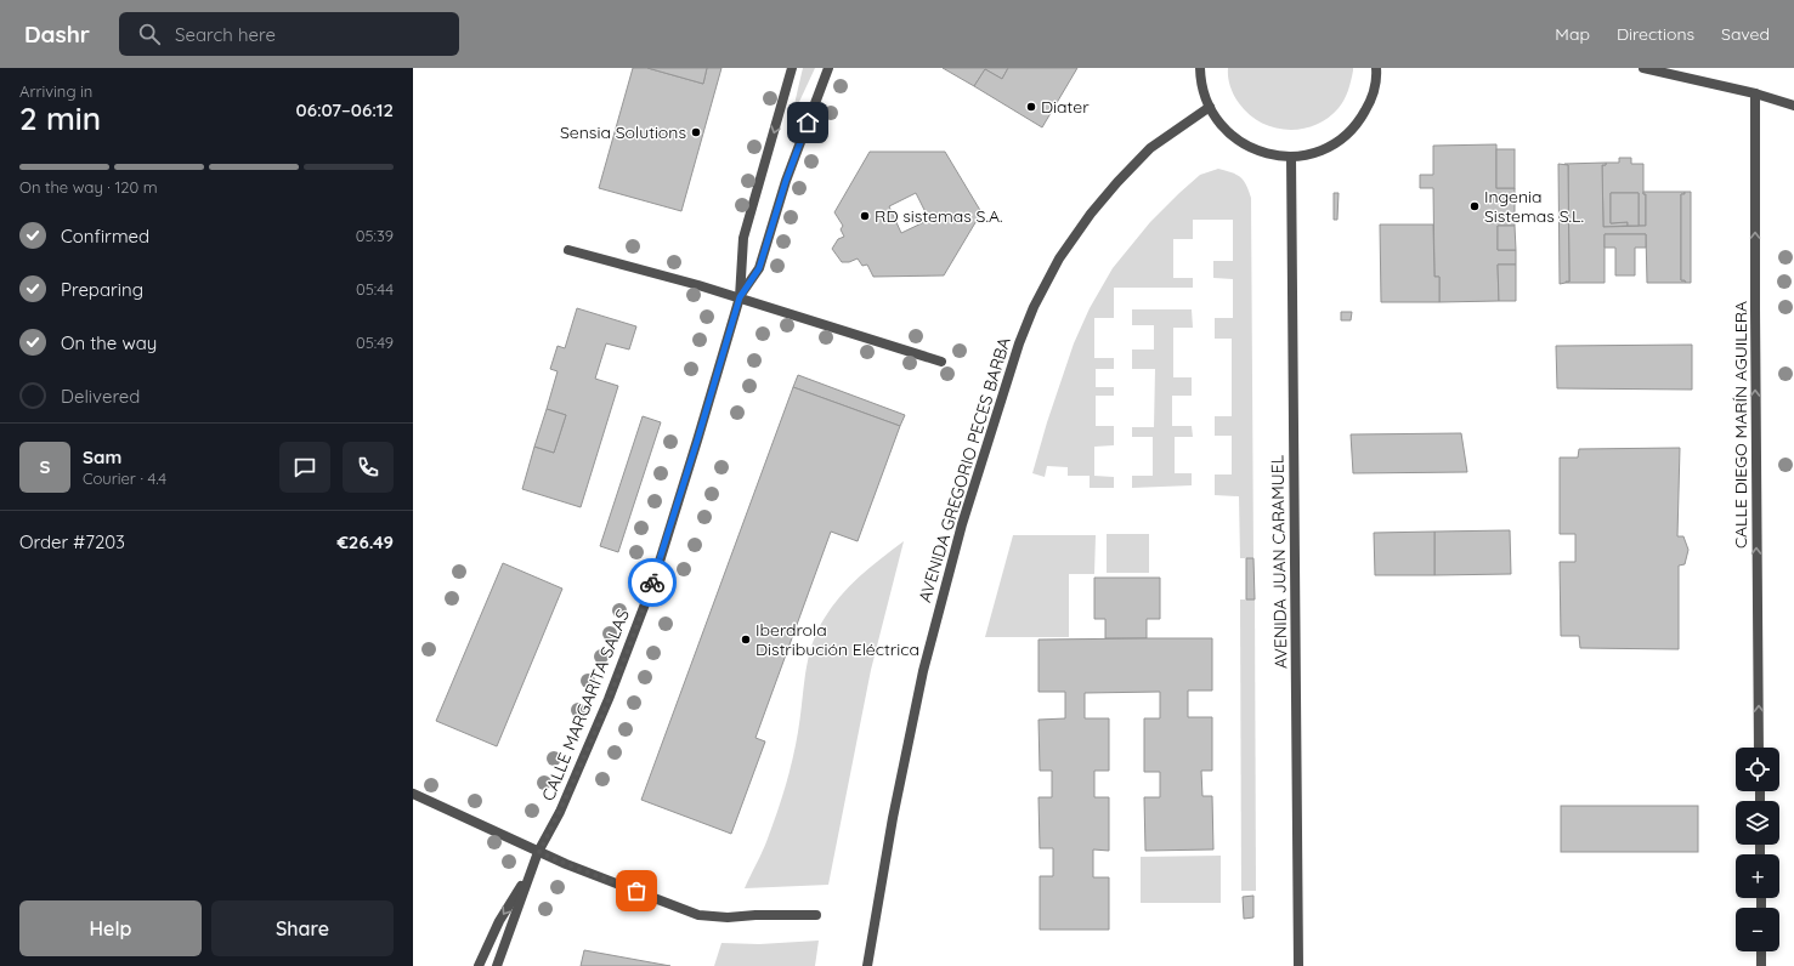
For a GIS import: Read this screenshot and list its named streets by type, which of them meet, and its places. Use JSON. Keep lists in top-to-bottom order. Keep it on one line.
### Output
{"streets":{"street":["CALLE DIEGO MARÍN AGUILERA","AVENIDA GREGORIO PECES BARBA","AVENIDA JUAN CARAMUEL","CALLE MARGARITA SALAS"]},"one_way":["CALLE DIEGO MARÍN AGUILERA"],"places":["Diater","Sensia Solutions","Ingenia Sistemas S.L.","RD sistemas S.A.","Iberdrola Distribución Eléctrica"],"page":{"header":"Dashr","search":"Search here","nav":["Map","Directions","Saved"],"heading":["2 min","Arriving in","06:07–06:12"],"panel":["Sam","Courier · 4.4","Order #7203","€26.49"],"bar":"On the way · 120 m","list":[["Confirmed","05:39"],["Preparing","05:44"],["On the way","05:49"],"Delivered"],"round":"S","map_buttons":["+","−"],"buttons":["Help","Share"]}}
